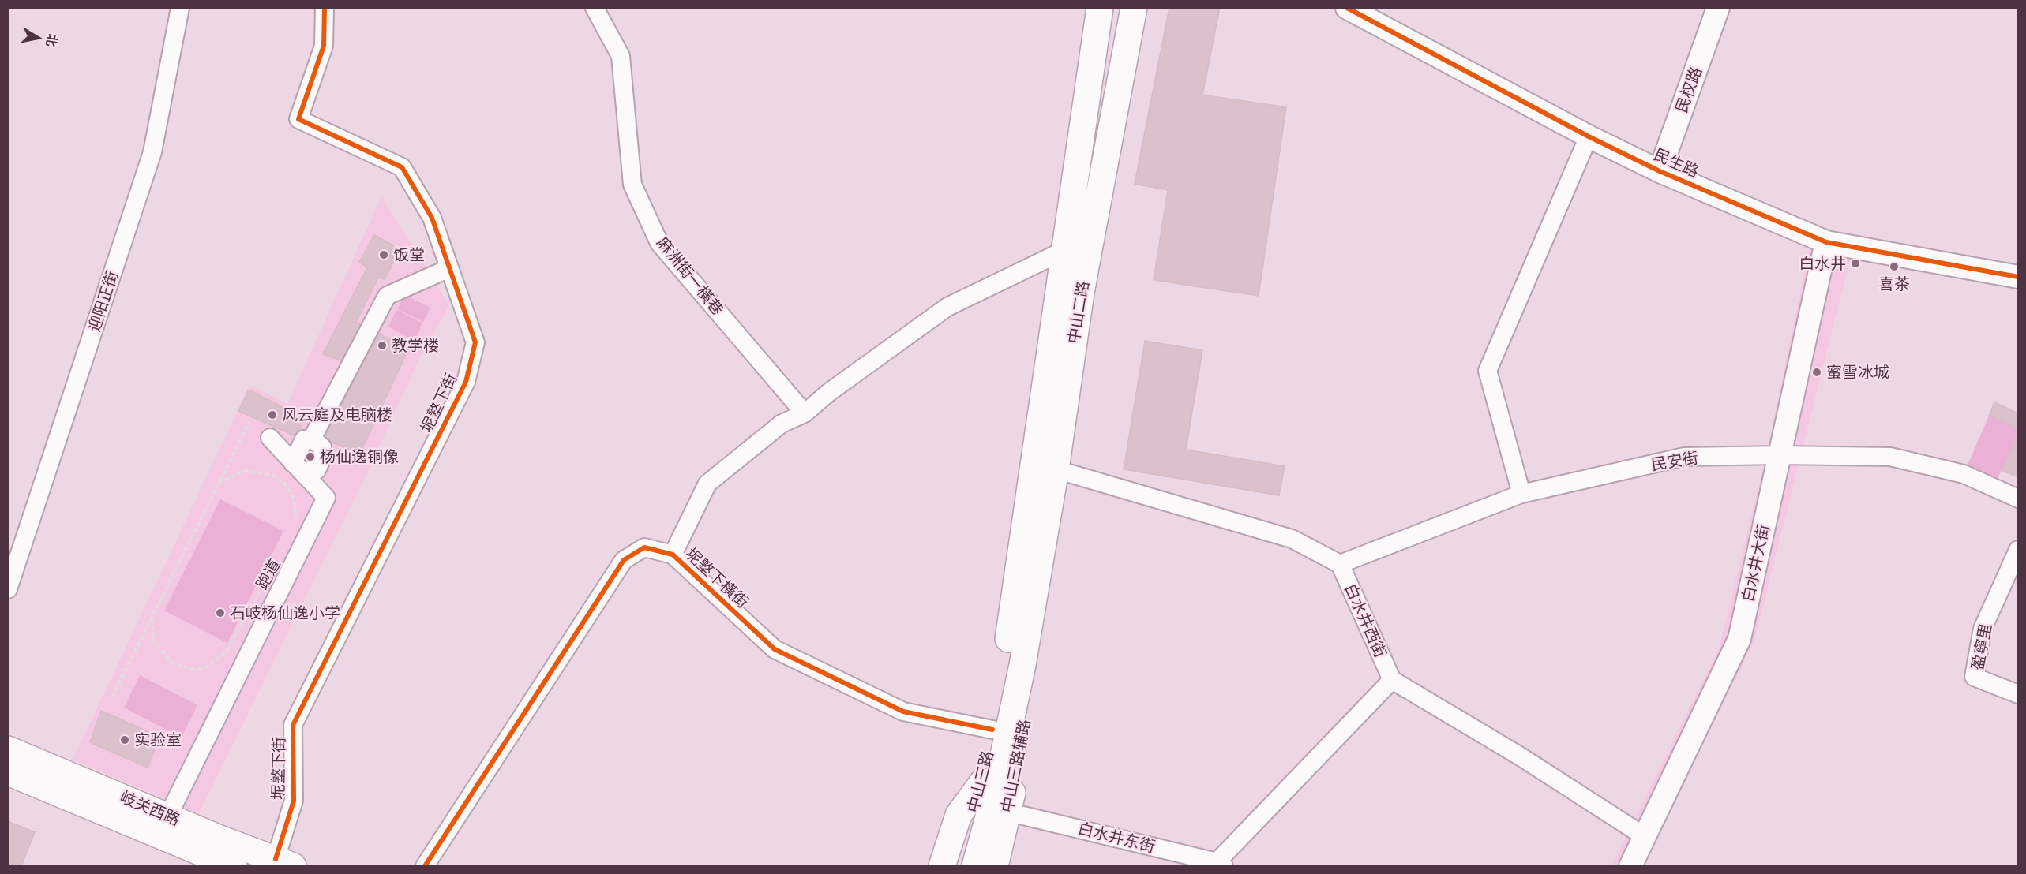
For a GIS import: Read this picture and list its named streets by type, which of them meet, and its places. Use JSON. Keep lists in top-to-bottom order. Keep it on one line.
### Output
{"streets":{"main road":["中山二路","中山三路辅路","中山三路","岐关西路"],"street":["民权路","民生路","麻洲街一橫巷","迎阳正街","坭墪下街","民安街","白水井大街","坭墪下橫街","白水井西街","盈寧里","白水井东街"],"path":["跑道"]},"crossings":[["民权路","民生路"],["民生路","白水井大街"],["中山二路","白水井西街"],["中山二路","中山三路"],["坭墪下街","岐关西路"],["民安街","白水井大街"],["民安街","白水井西街"],["坭墪下橫街","中山三路"],["中山三路辅路","中山三路"],["中山三路辅路","白水井东街"]],"places":["饭堂","白水井","喜茶","教学楼","蜜雪冰城","风云庭及电脑楼","杨仙逸铜像","石岐杨仙逸小学","实验室"],"north":"right"}
